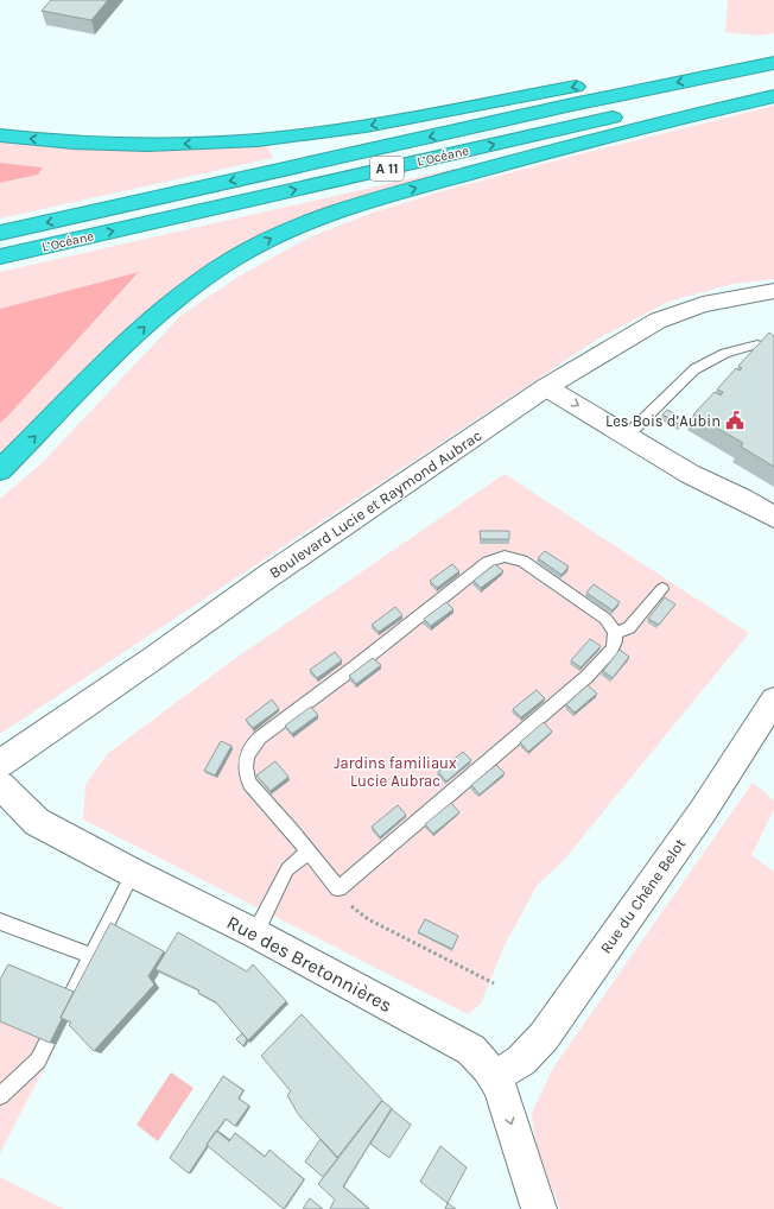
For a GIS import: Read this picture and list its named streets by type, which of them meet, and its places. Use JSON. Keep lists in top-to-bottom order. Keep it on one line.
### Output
{"streets":{"highway":["L’Océane","A 11"],"street":["Boulevard Lucie et Raymond Aubrac","Rue du Chêne Belot","Rue des Bretonnières"]},"crossings":[["Rue du Chêne Belot","Rue des Bretonnières"]],"parks":["Jardins familiaux Lucie Aubrac"],"places":{"public building":["Les Bois d’Aubin"]}}
